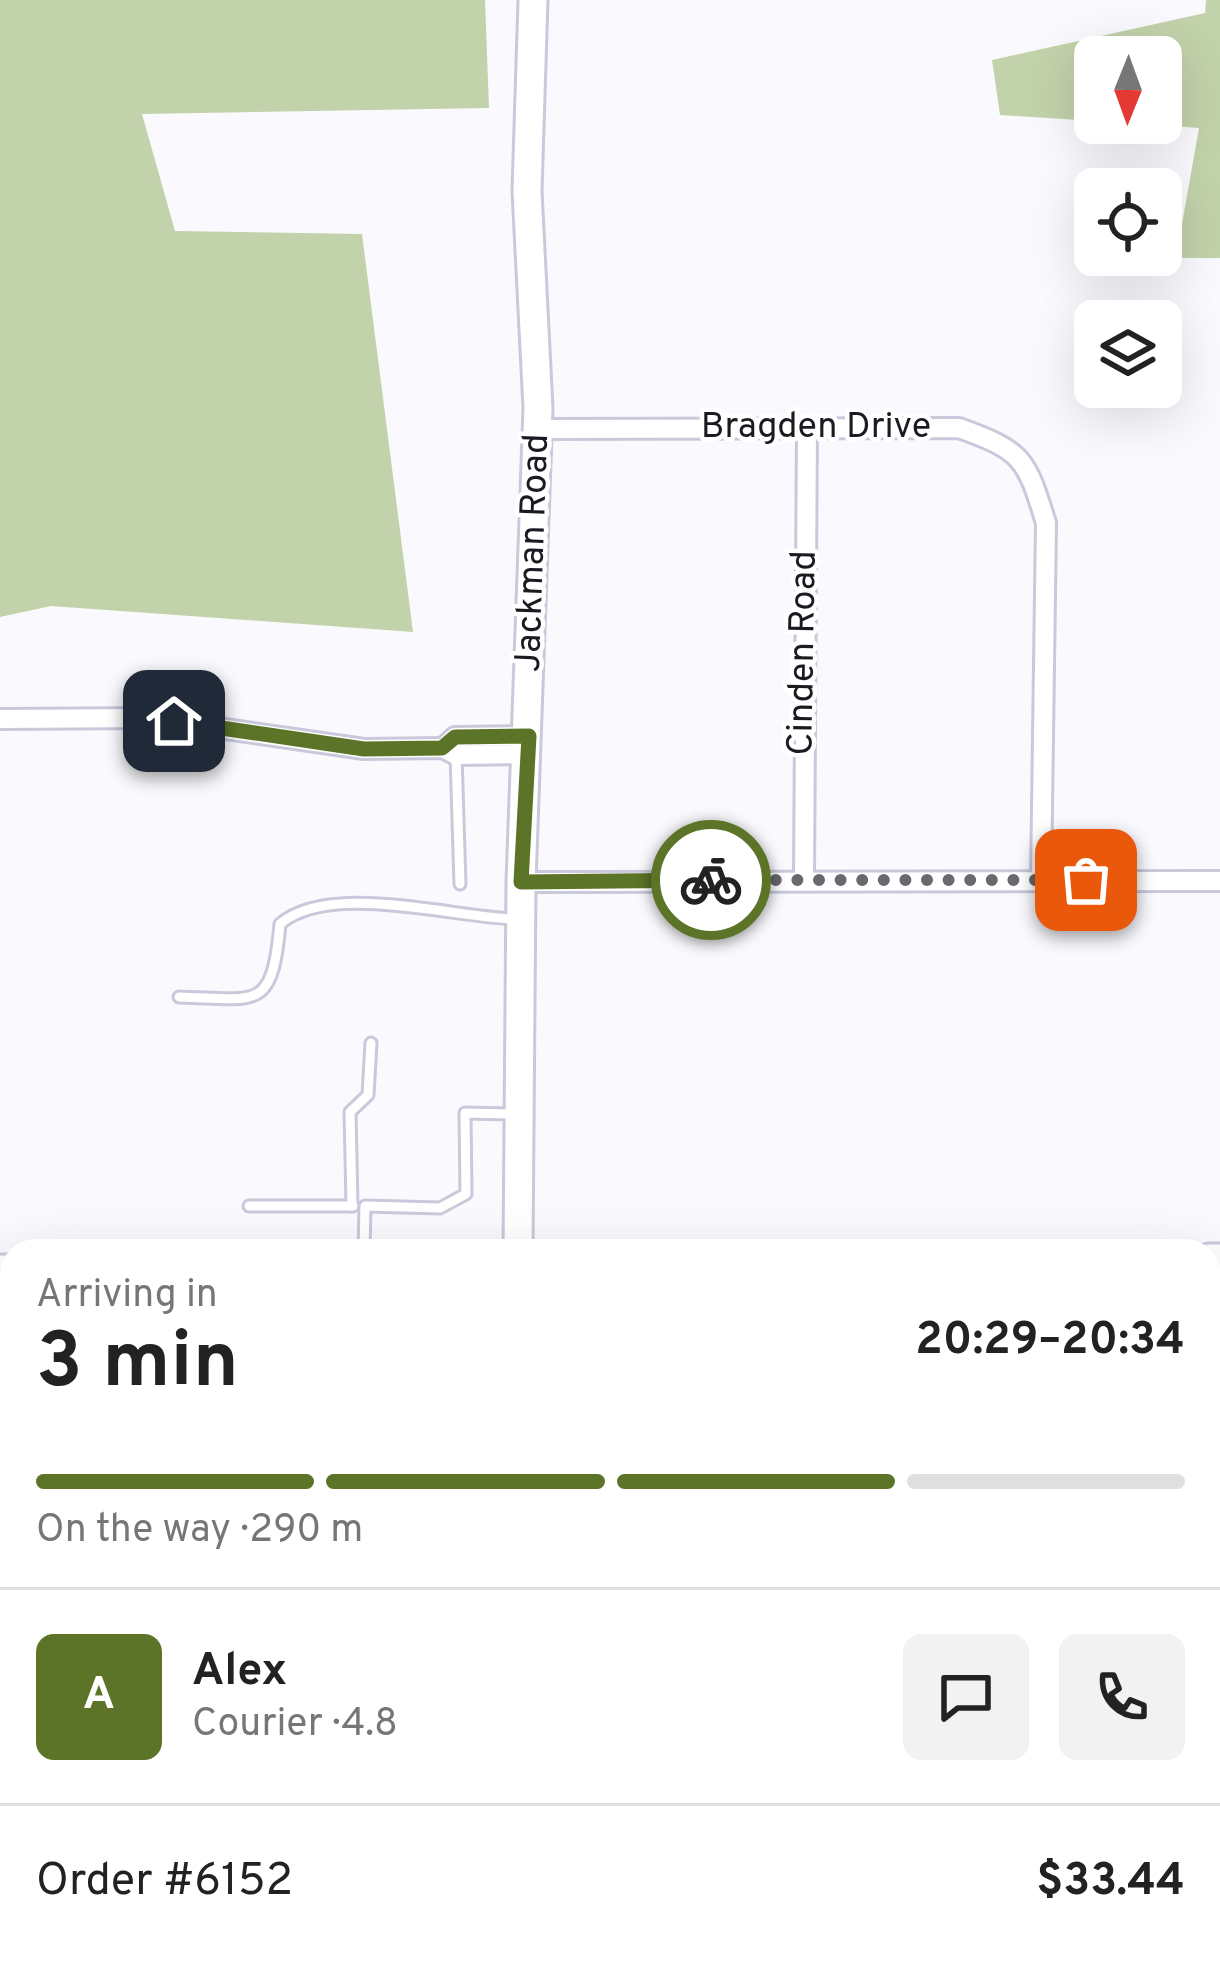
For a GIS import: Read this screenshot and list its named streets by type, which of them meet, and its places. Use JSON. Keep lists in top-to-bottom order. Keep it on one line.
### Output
{"streets":{"street":["Bragden Drive","Jackman Road","Cinden Road"]},"crossings":[["Bragden Drive","Jackman Road"],["Bragden Drive","Cinden Road"]],"north":"bottom","page":{"heading":["3 min","Arriving in","20:29–20:34"],"panel":["Alex","Courier · 4.8","Order #6152","$33.44"],"bar":"On the way · 290 m","round":"A"}}
